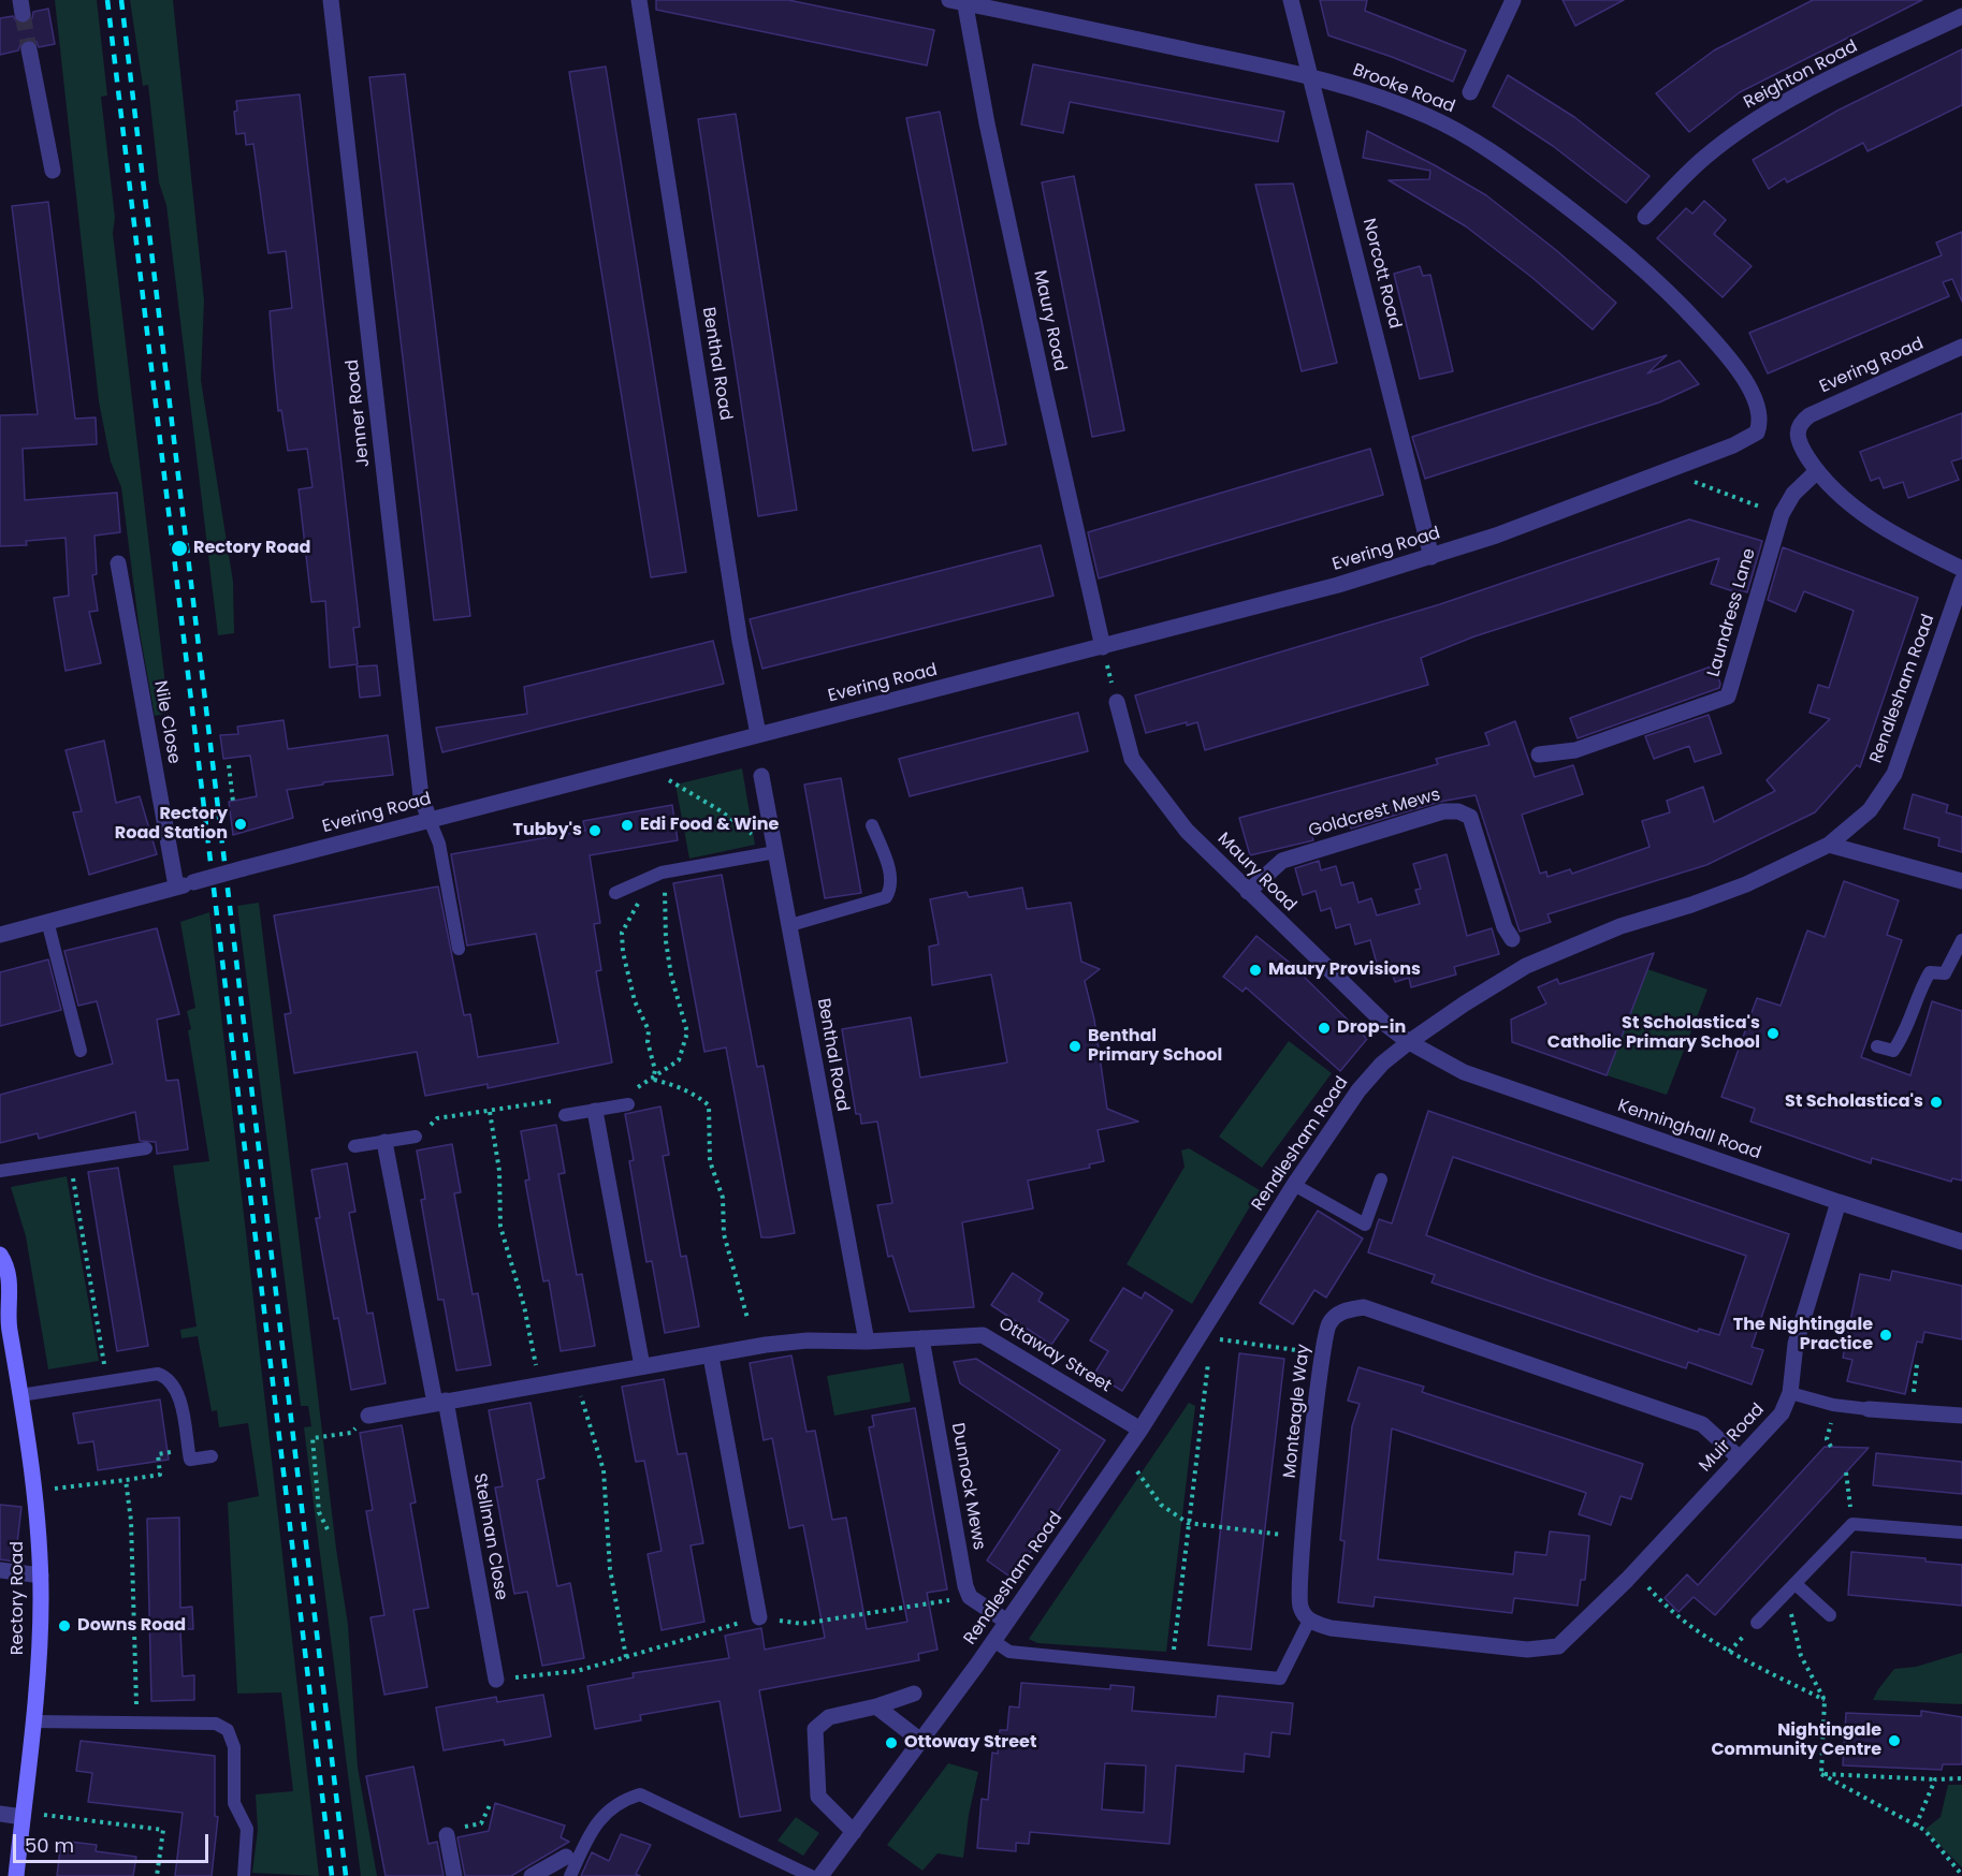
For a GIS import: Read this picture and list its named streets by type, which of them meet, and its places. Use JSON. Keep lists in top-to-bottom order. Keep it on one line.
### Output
{"streets":{"street":["Reighton Road","Brooke Road","Norcott Road","Maury Road","Benthal Road","Evering Road","Jenner Road","Laundress Lane","Rendlesham Road","Nile Close","Goldcrest Mews","Kenninghall Road","Ottaway Street","Monteagle Way","Muir Road","Dunnock Mews","Stellman Close","Rectory Road"]},"crossings":[["Brooke Road","Norcott Road"],["Brooke Road","Maury Road"],["Brooke Road","Evering Road"],["Norcott Road","Evering Road"],["Maury Road","Evering Road"],["Maury Road","Rendlesham Road"],["Maury Road","Goldcrest Mews"],["Maury Road","Kenninghall Road"],["Benthal Road","Evering Road"],["Benthal Road","Ottaway Street"],["Evering Road","Jenner Road"],["Evering Road","Laundress Lane"],["Evering Road","Nile Close"],["Rendlesham Road","Kenninghall Road"],["Rendlesham Road","Ottaway Street"],["Kenninghall Road","Muir Road"],["Ottaway Street","Dunnock Mews"],["Monteagle Way","Muir Road"]],"places":["Rectory Road","Rectory Road Station","Edi Food & Wine","Tubby's","Maury Provisions","Drop-in","St Scholastica's Catholic Primary School","Benthal Primary School","St Scholastica's","The Nightingale Practice","Downs Road","Nightingale Community Centre","Ottoway Street"],"scale_bar":"50 m"}
